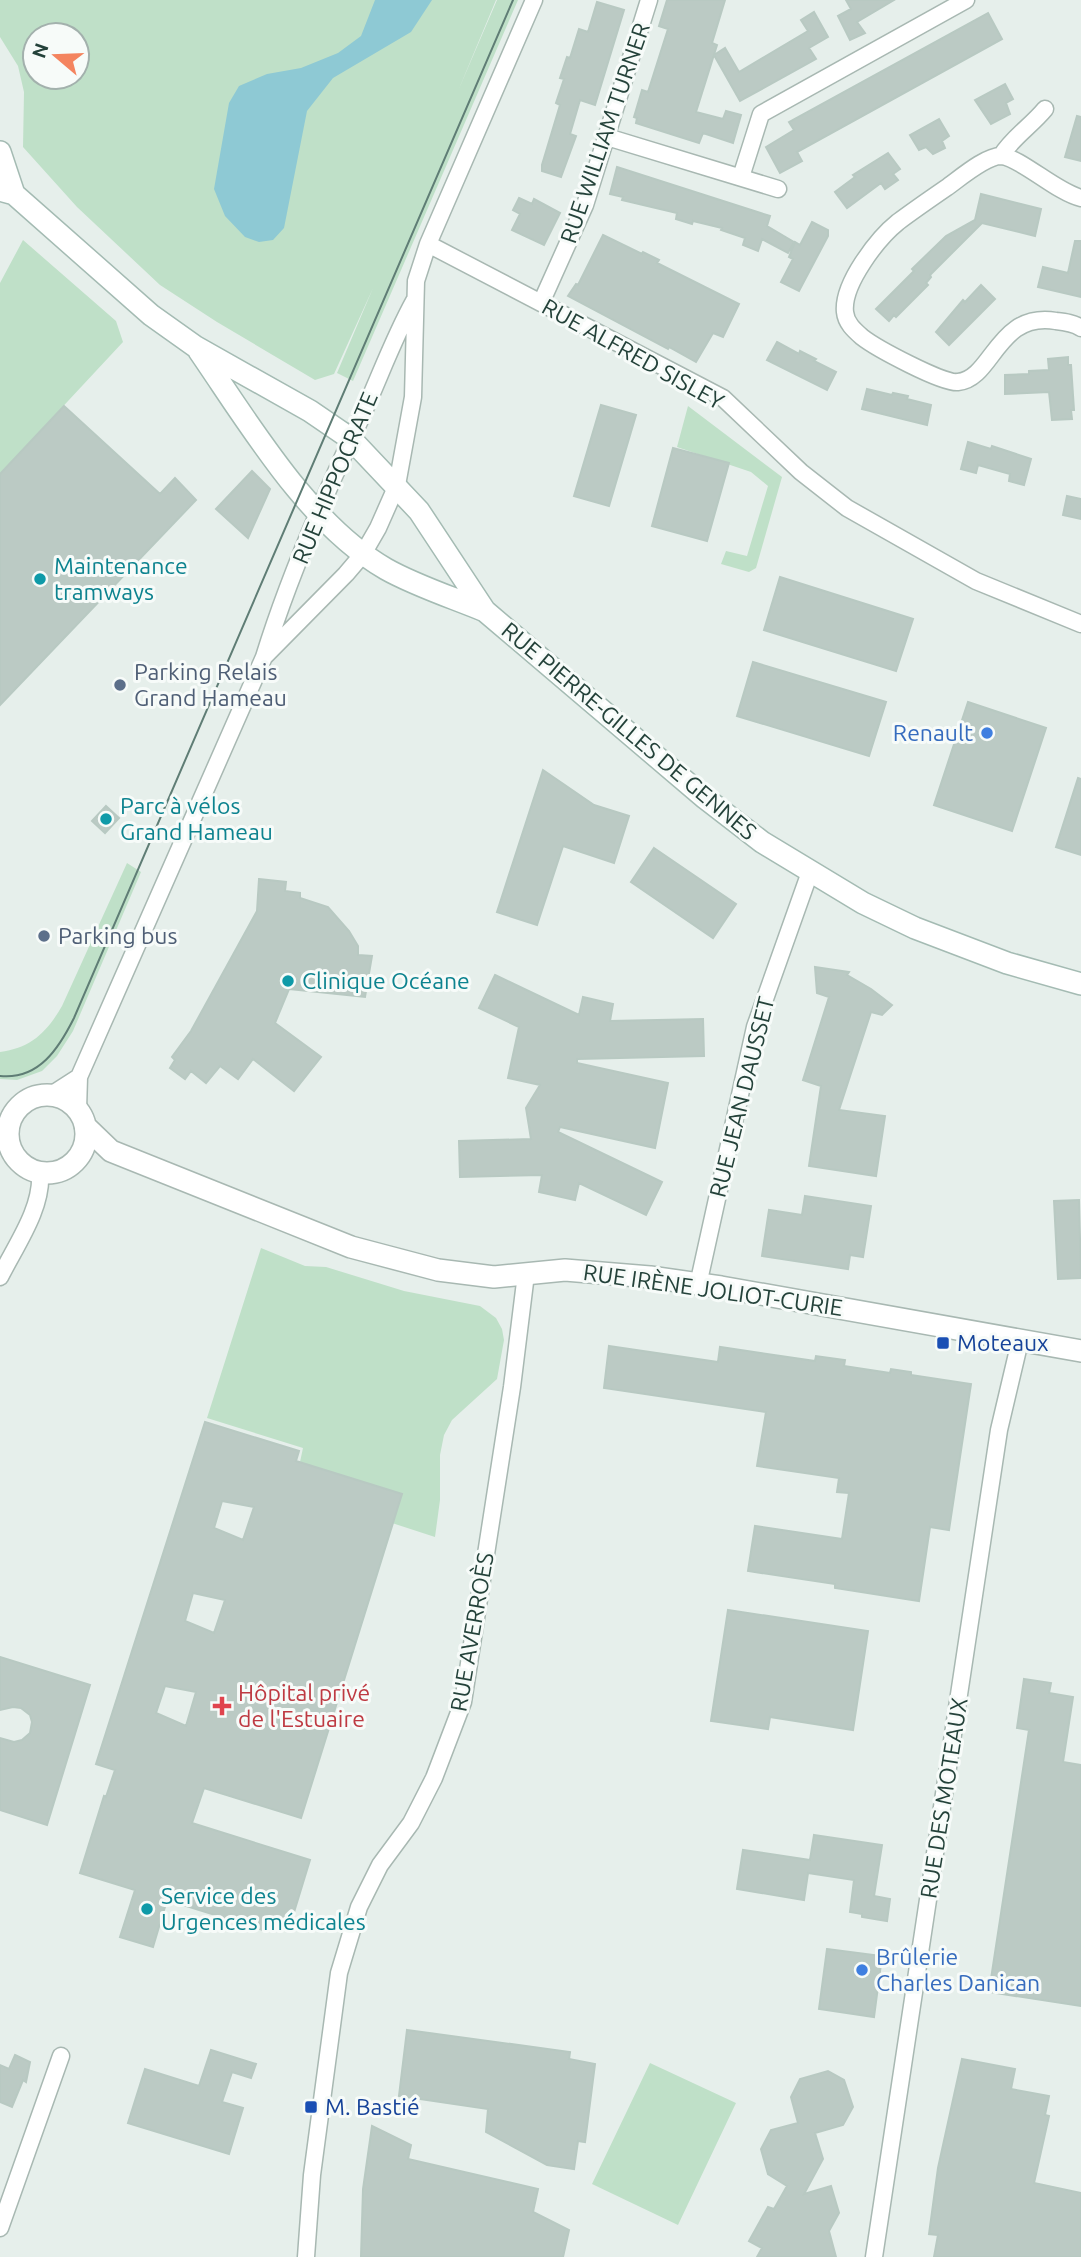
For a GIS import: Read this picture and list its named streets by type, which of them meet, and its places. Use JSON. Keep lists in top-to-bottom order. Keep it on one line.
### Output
{"streets":{"main road":["RUE PIERRE-GILLES DE GENNES","RUE IRÈNE JOLIOT-CURIE"],"street":["RUE WILLIAM TURNER","RUE ALFRED SISLEY","RUE HIPPOCRATE","RUE JEAN DAUSSET","RUE AVERROÈS","RUE DES MOTEAUX"]},"crossings":[["RUE WILLIAM TURNER","RUE ALFRED SISLEY"],["RUE ALFRED SISLEY","RUE HIPPOCRATE"],["RUE HIPPOCRATE","RUE PIERRE-GILLES DE GENNES"],["RUE HIPPOCRATE","RUE IRÈNE JOLIOT-CURIE"],["RUE PIERRE-GILLES DE GENNES","RUE JEAN DAUSSET"],["RUE JEAN DAUSSET","RUE IRÈNE JOLIOT-CURIE"],["RUE IRÈNE JOLIOT-CURIE","RUE AVERROÈS"],["RUE IRÈNE JOLIOT-CURIE","RUE DES MOTEAUX"]],"places":{"other":["Maintenance tramways","Parking Relais Grand Hameau","Renault","Parc à vélos Grand Hameau","Parking bus","Clinique Océane","Service des Urgences médicales","Brûlerie Charles Danican"],"transit":["Moteaux","M. Bastié"],"health":["Hôpital privé de l'Estuaire"]},"north":"left"}
